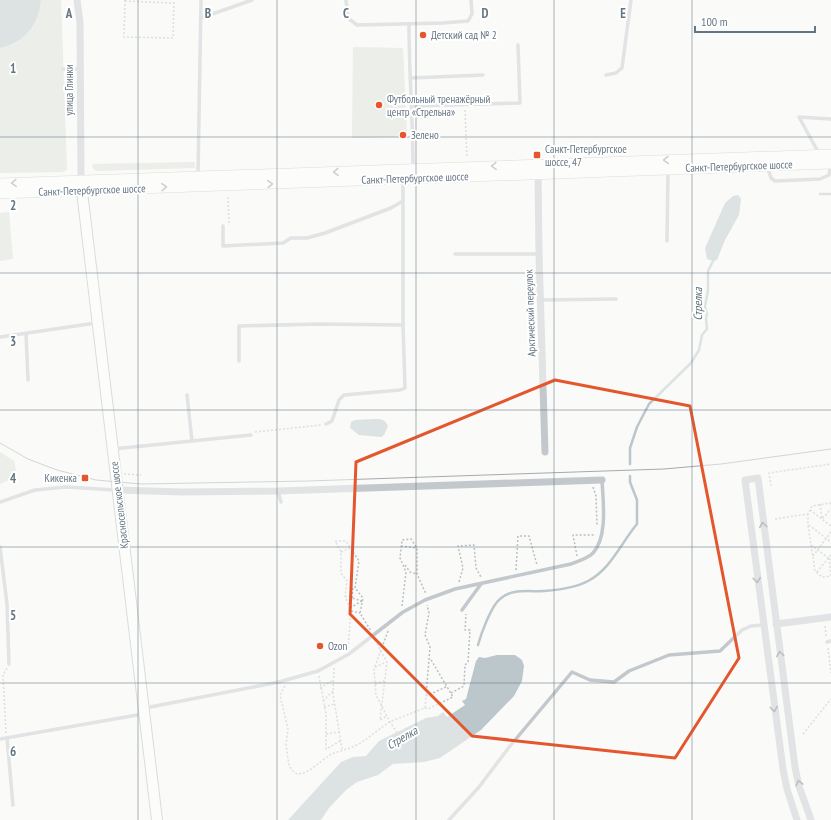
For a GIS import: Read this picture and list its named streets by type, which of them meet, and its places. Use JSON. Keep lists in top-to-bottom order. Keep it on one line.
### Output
{"streets":{"main road":["Санкт-Петербургское шоссе","Красносельское шоссе"],"street":["улица Глинки","Арктический переулок"]},"crossings":[["улица Глинки","Санкт-Петербургское шоссе"],["улица Глинки","Красносельское шоссе"],["Санкт-Петербургское шоссе","Арктический переулок"],["Санкт-Петербургское шоссе","Красносельское шоссе"]],"water":["Стрелка"],"places":{"other":["Детский сад № 2","Футбольный тренажёрный центр «Стрельна»","Зелено","Ozon"],"transit":["Санкт-Петербургское шоссе, 47","Кикенка"]},"scale_bar":"100 m","grid":{"columns":["A","B","C","D","E"],"rows":["1","2","3","4","5","6"]}}
